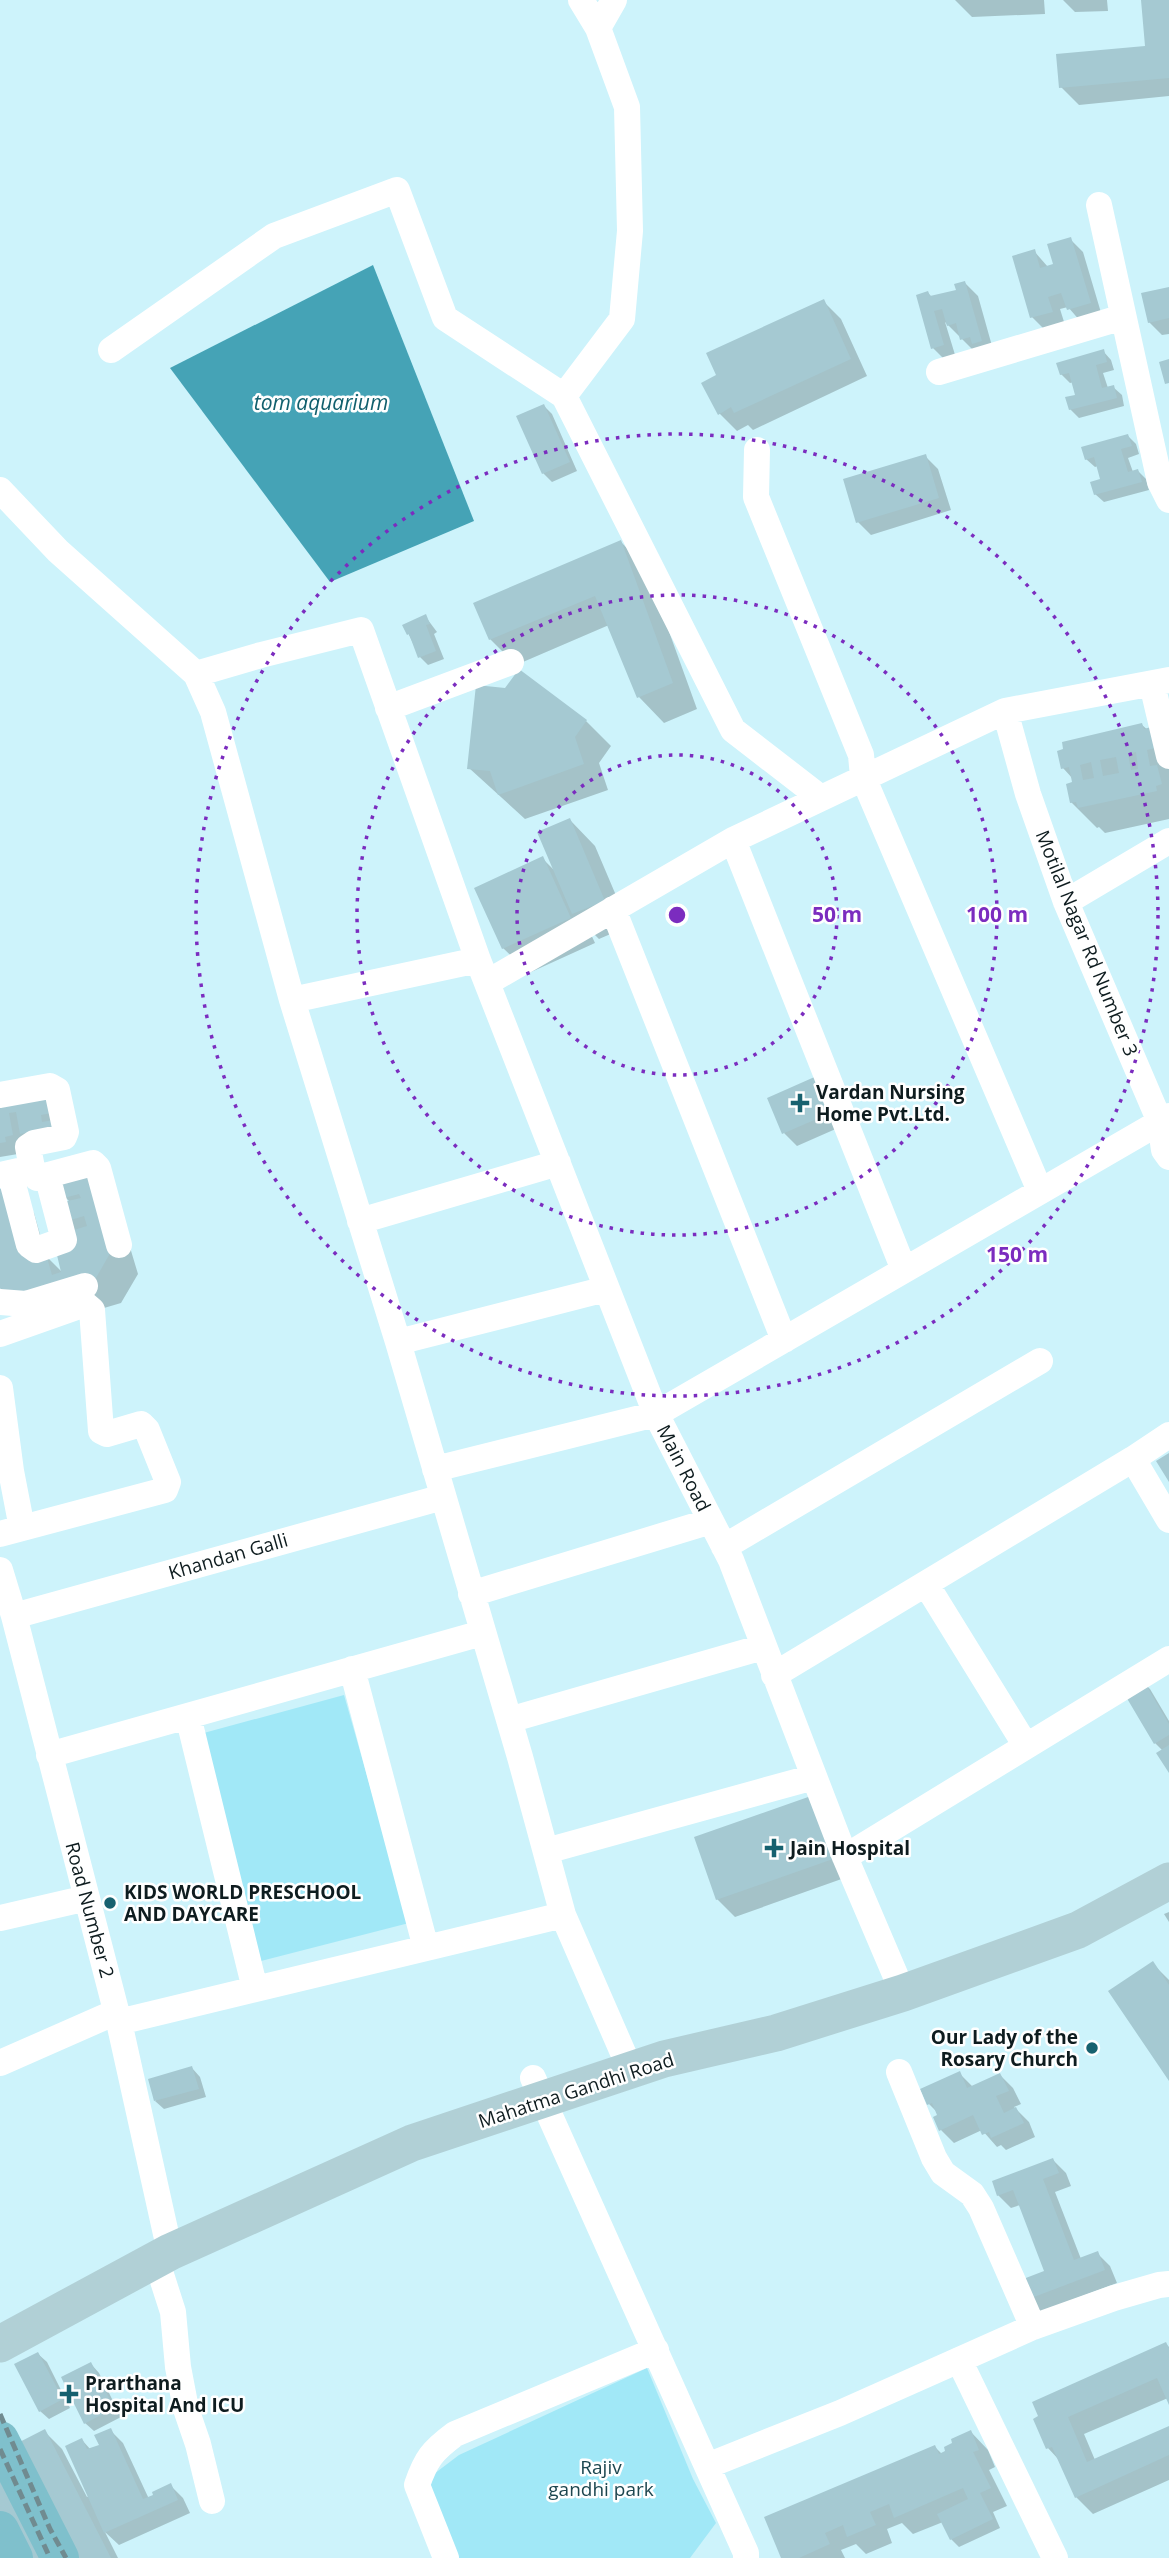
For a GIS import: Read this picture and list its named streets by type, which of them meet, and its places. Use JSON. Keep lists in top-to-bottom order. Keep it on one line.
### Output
{"streets":{"main road":["Mahatma Gandhi Road"],"street":["Motilal Nagar Rd Number 3","Main Road","Khandan Galli","Road Number 2"]},"crossings":[["Main Road","Mahatma Gandhi Road"],["Khandan Galli","Road Number 2"],["Road Number 2","Mahatma Gandhi Road"]],"water":["tom aquarium"],"parks":["Rajiv gandhi park"],"places":{"health":["Vardan Nursing Home Pvt.Ltd.","Jain Hospital","Prarthana Hospital And ICU"],"other":["KIDS WORLD PRESCHOOL AND DAYCARE","Our Lady of the Rosary Church"]},"rings":["50 m","100 m","150 m"]}
